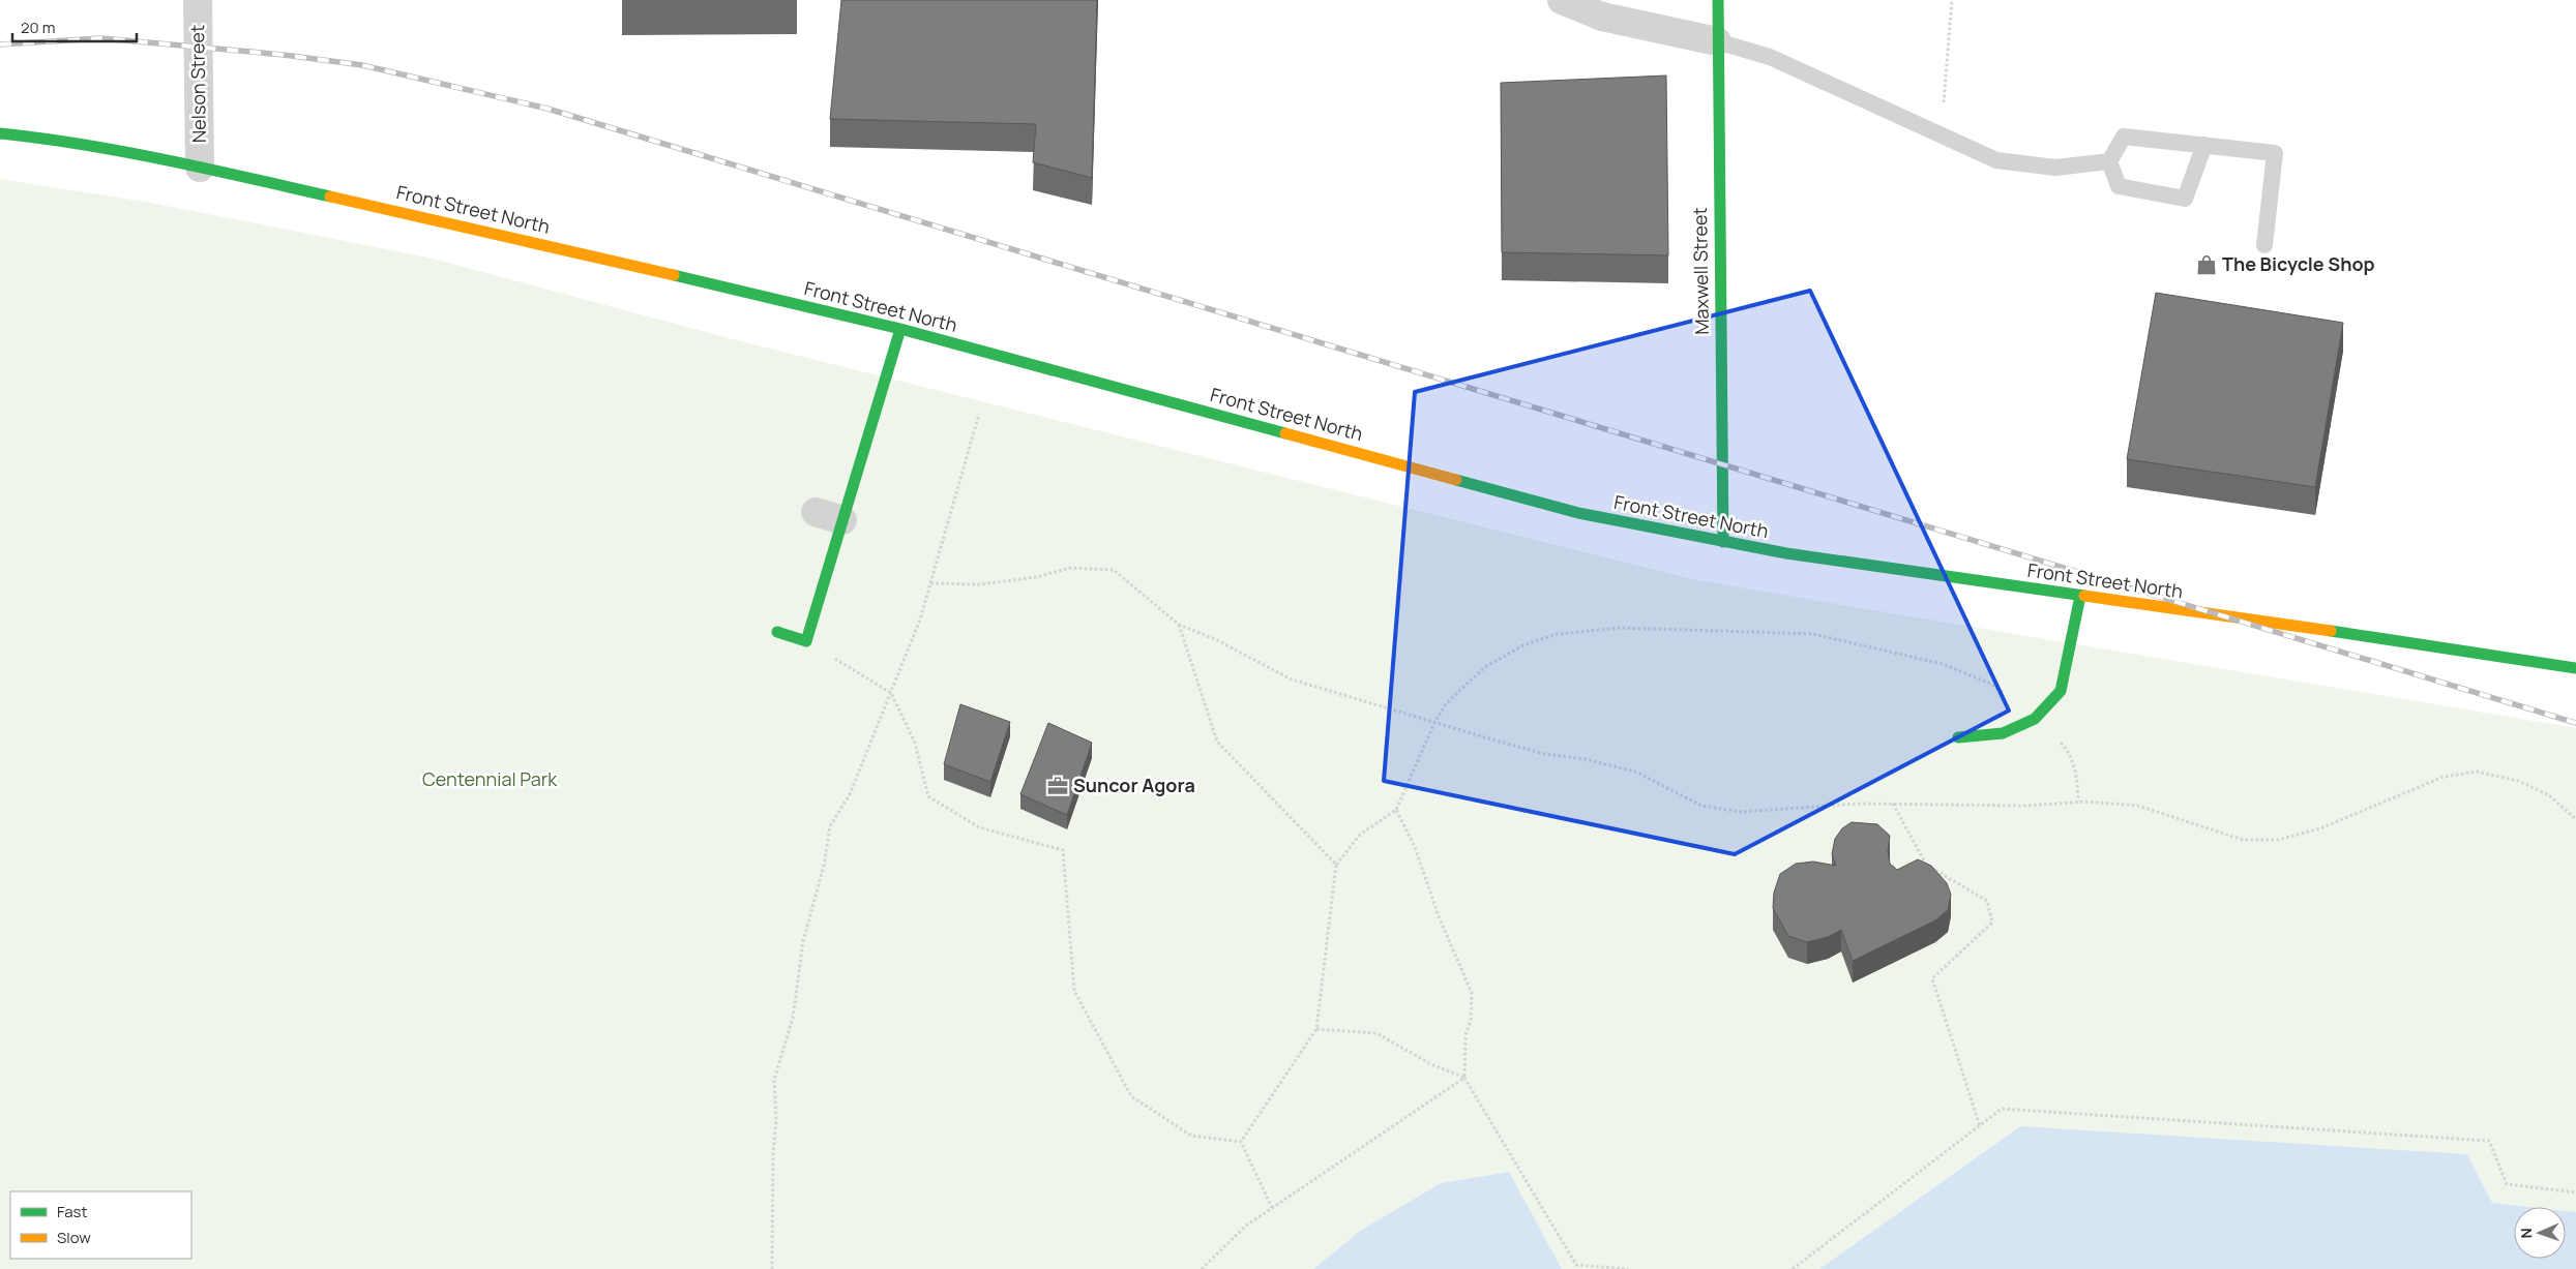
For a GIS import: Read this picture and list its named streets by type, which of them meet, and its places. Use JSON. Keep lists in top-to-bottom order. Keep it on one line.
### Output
{"streets":{"main road":["Front Street North","Maxwell Street"],"street":["Nelson Street"]},"crossings":[["Nelson Street","Front Street North"],["Front Street North","Maxwell Street"]],"parks":["Centennial Park"],"places":{"shop":["The Bicycle Shop"],"office":["Suncor Agora"]},"legend":["Fast","Slow"],"scale_bar":"20 m","north":"left"}
